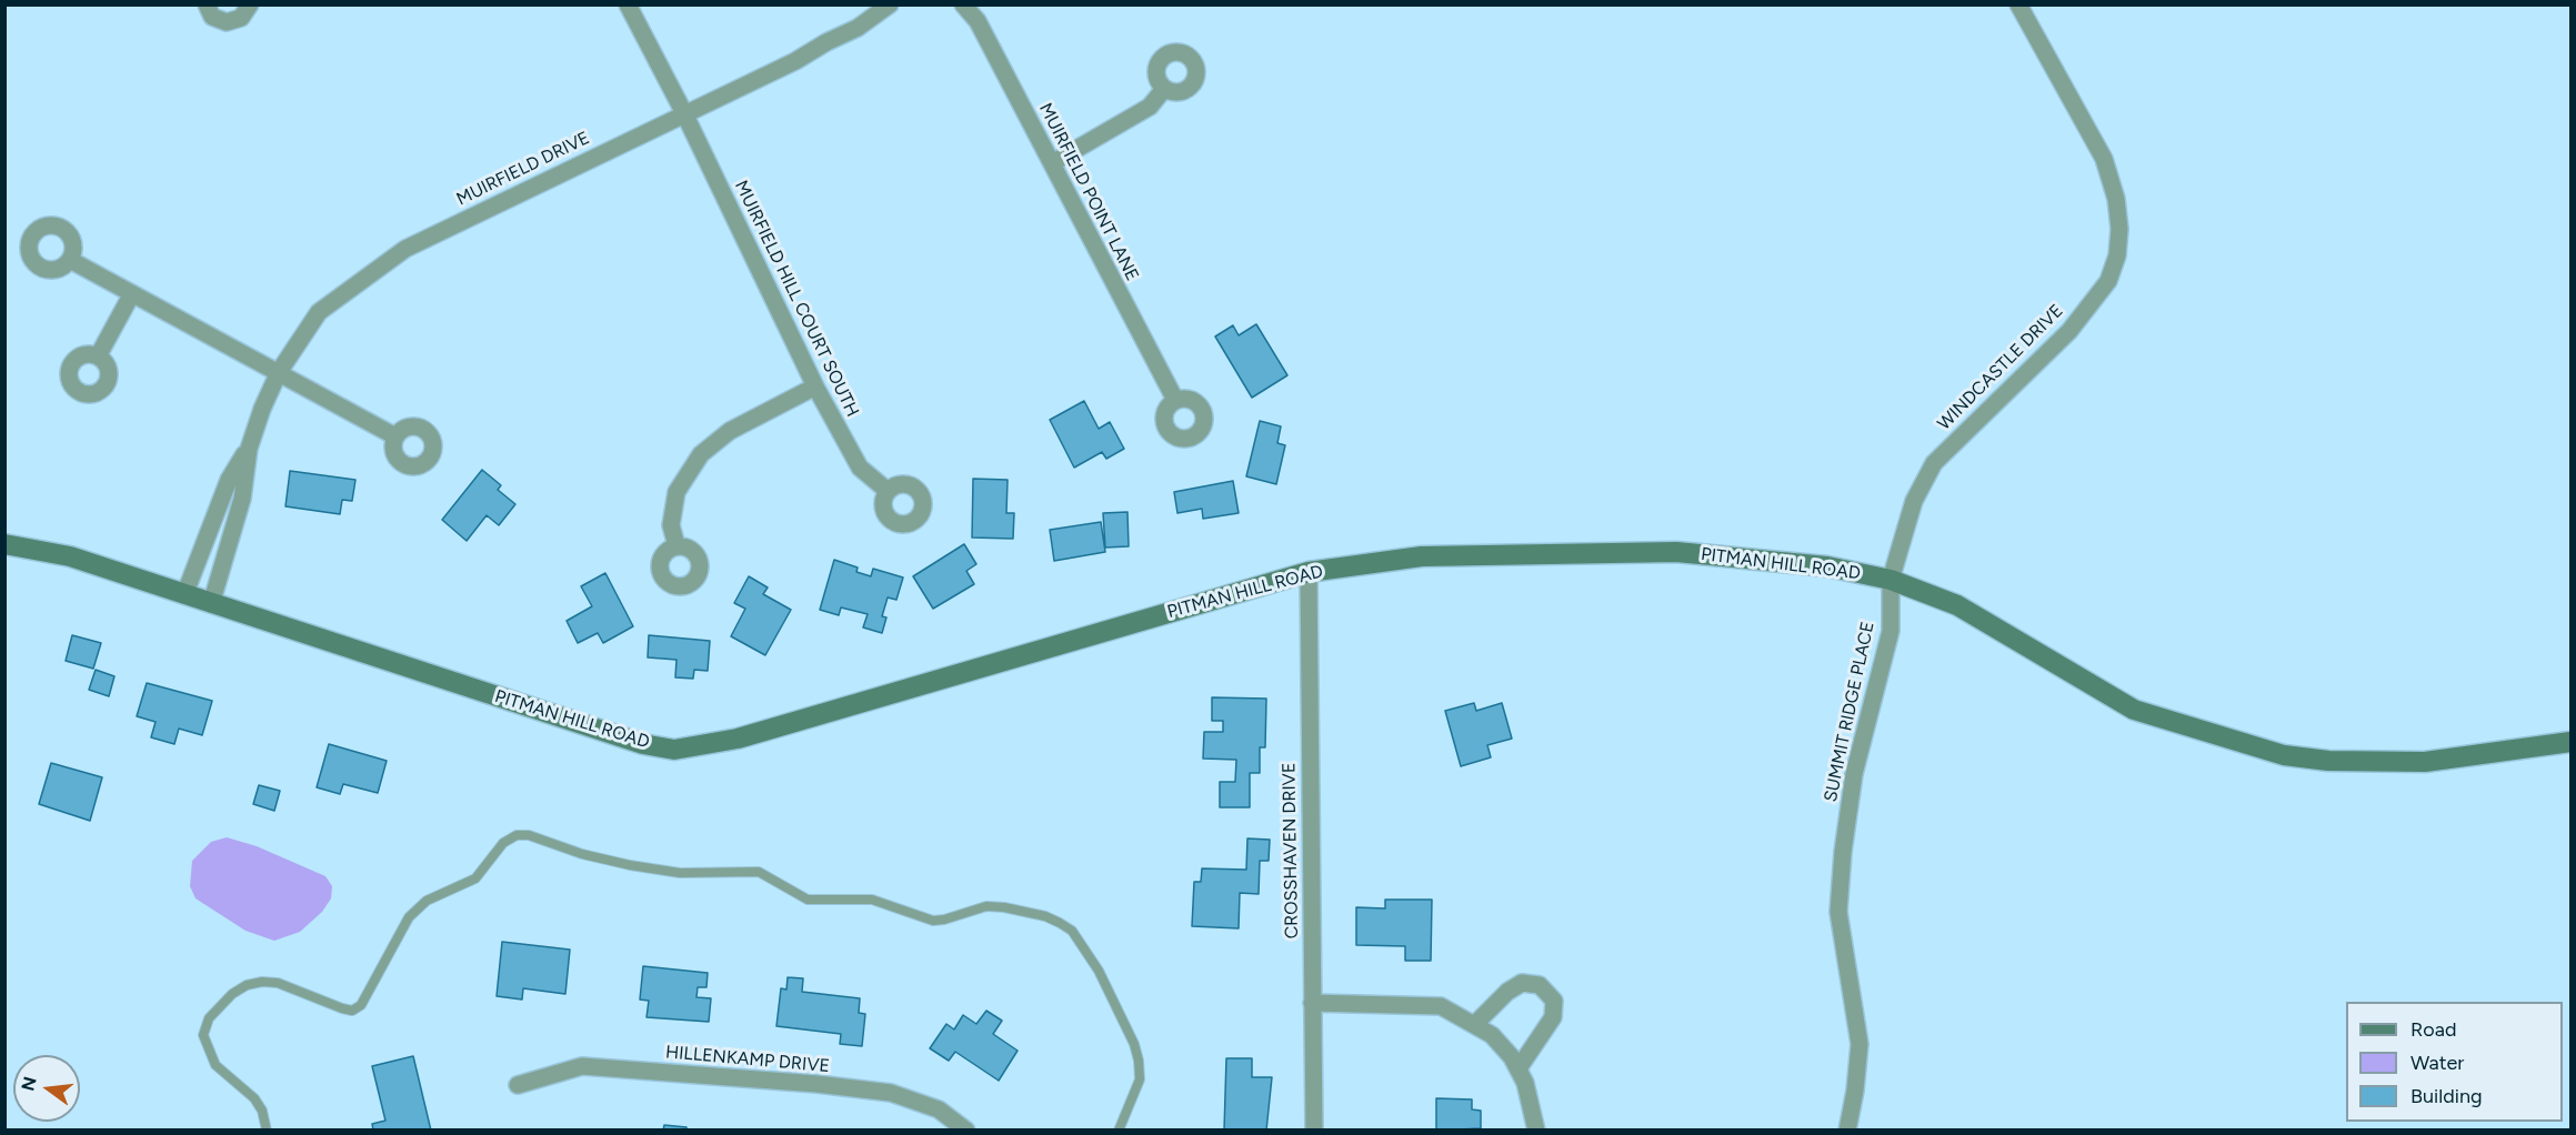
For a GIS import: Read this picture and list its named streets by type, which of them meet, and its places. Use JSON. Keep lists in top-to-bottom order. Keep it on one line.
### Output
{"streets":{"street":["MUIRFIELD DRIVE","MUIRFIELD POINT LANE","MUIRFIELD HILL COURT SOUTH","WINDCASTLE DRIVE","PITMAN HILL ROAD","SUMMIT RIDGE PLACE","CROSSHAVEN DRIVE","HILLENKAMP DRIVE"]},"crossings":[["MUIRFIELD DRIVE","MUIRFIELD HILL COURT SOUTH"],["MUIRFIELD DRIVE","PITMAN HILL ROAD"],["WINDCASTLE DRIVE","PITMAN HILL ROAD"],["WINDCASTLE DRIVE","SUMMIT RIDGE PLACE"],["PITMAN HILL ROAD","SUMMIT RIDGE PLACE"],["PITMAN HILL ROAD","CROSSHAVEN DRIVE"]],"legend":["Road","Water","Building"],"north":"left"}
